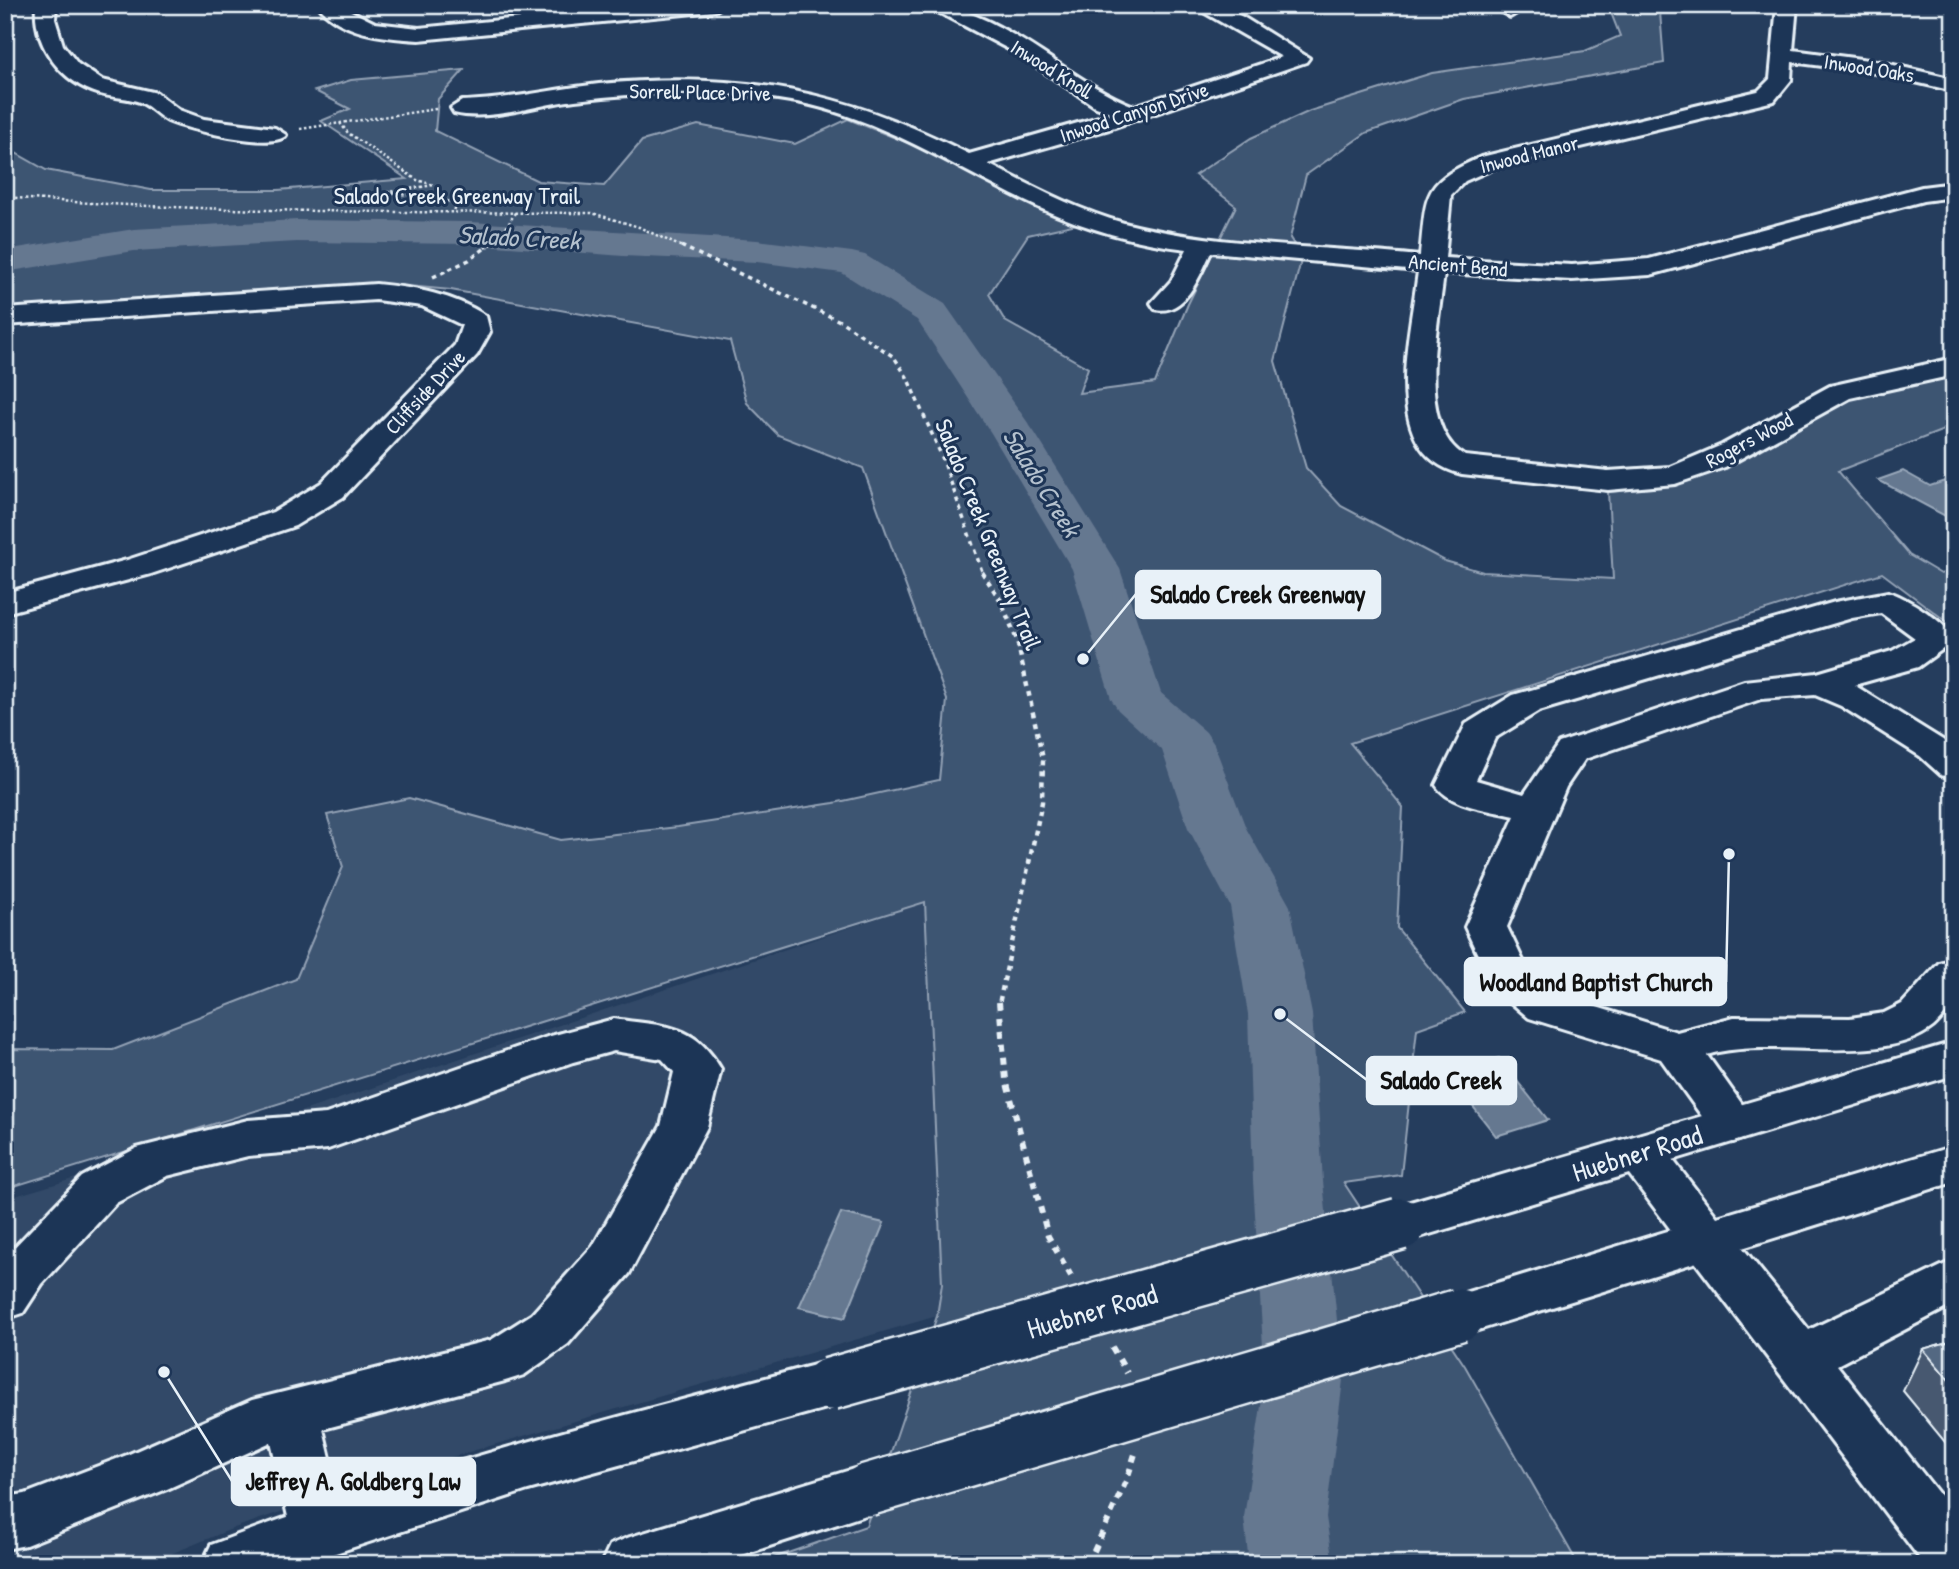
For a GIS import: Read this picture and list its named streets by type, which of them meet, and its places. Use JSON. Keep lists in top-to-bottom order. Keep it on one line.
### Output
{"streets":{"street":["Inwood Oaks","Inwood Knoll","Sorrell Place Drive","Inwood Canyon Drive","Inwood Manor","Ancient Bend","Cliffside Drive","Rogers Wood","Huebner Road"],"path":["Salado Creek Greenway Trail"]},"crossings":[["Inwood Oaks","Inwood Manor"],["Inwood Knoll","Inwood Canyon Drive"],["Sorrell Place Drive","Inwood Canyon Drive"],["Sorrell Place Drive","Ancient Bend"],["Inwood Canyon Drive","Ancient Bend"],["Inwood Manor","Ancient Bend"],["Inwood Manor","Rogers Wood"]],"water":["Salado Creek"],"places":["Salado Creek Greenway","Woodland Baptist Church","Salado Creek","Jeffrey A. Goldberg Law"]}
